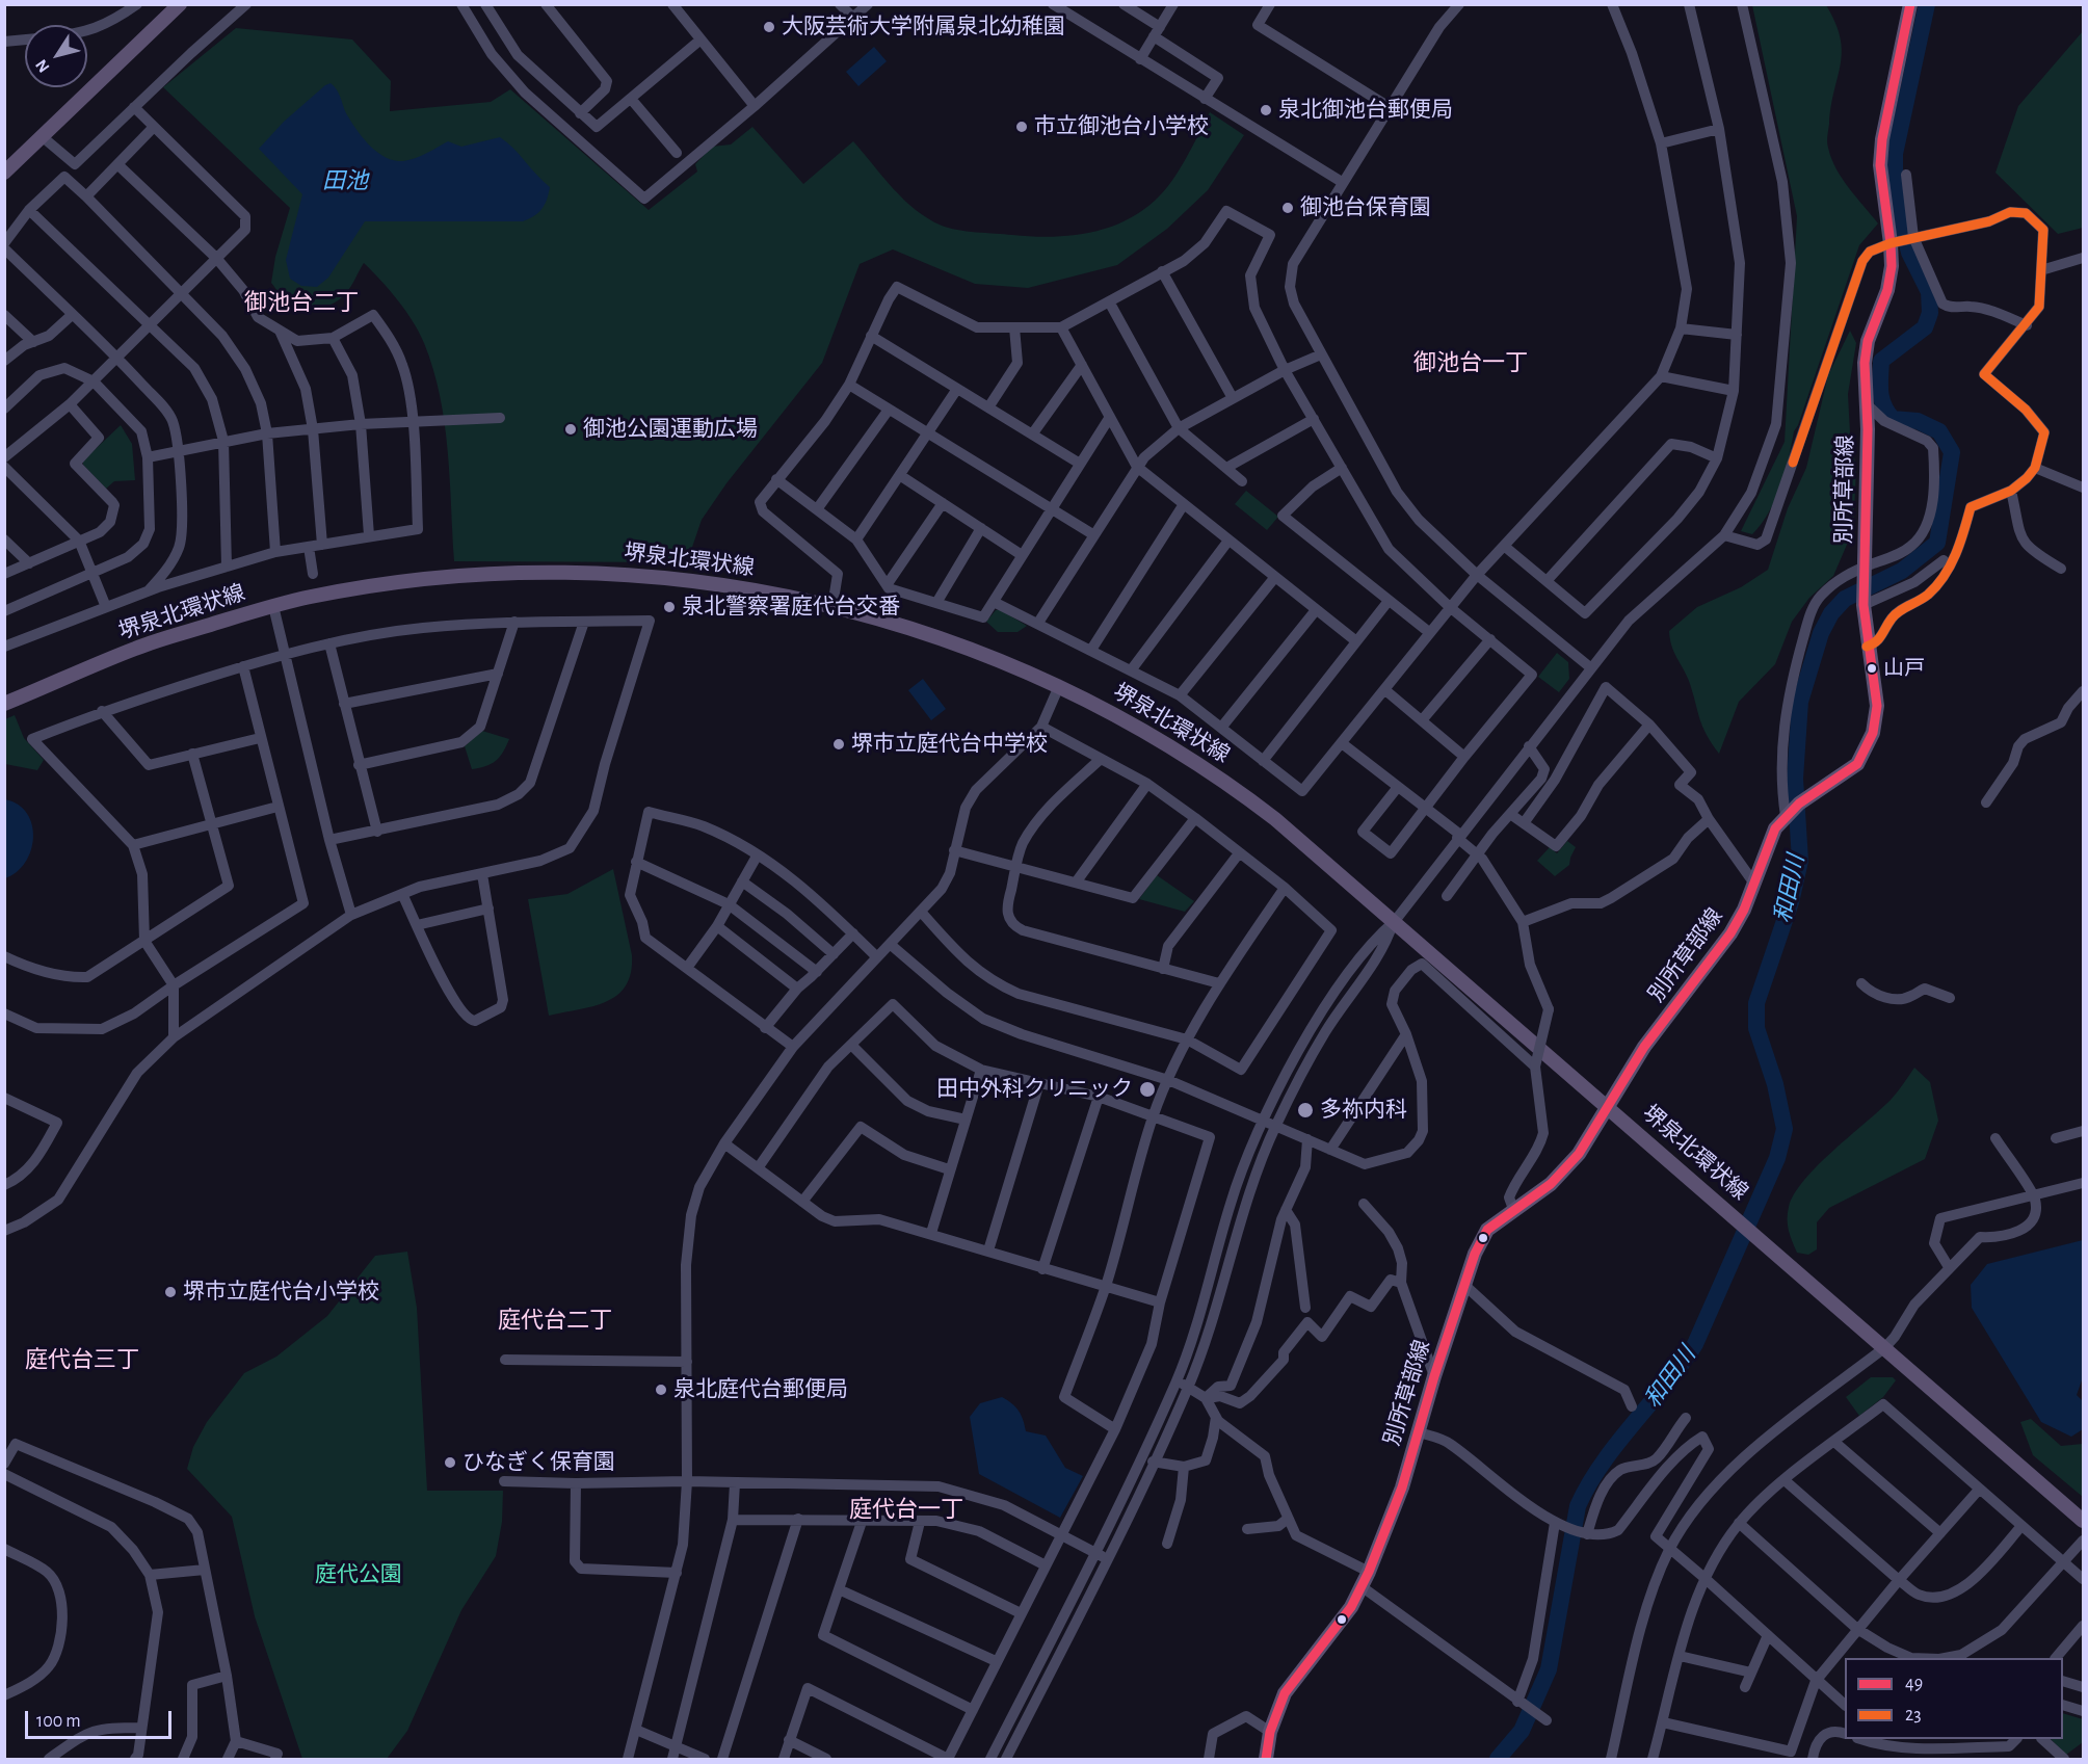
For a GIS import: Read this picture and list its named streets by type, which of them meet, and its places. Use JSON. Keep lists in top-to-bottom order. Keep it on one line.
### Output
{"streets":{"main road":["別所草部線","堺泉北環状線"]},"crossings":[["別所草部線","堺泉北環状線"]],"districts":["御池台二丁","御池台一丁","庭代台二丁","庭代台三丁","庭代台一丁"],"water":["田池","和田川"],"parks":["庭代公園"],"places":["大阪芸術大学附属泉北幼稚園","泉北御池台郵便局","市立御池台小学校","御池台保育園","御池公園運動広場","泉北警察署庭代台交番","山戸","堺市立庭代台中学校","田中外科クリニック","多祢内科","堺市立庭代台小学校","泉北庭代台郵便局","ひなぎく保育園"],"lines":["transit line 49","transit line 23"],"legend":["49","23"],"scale_bar":"100 m","north":"bottom left"}
